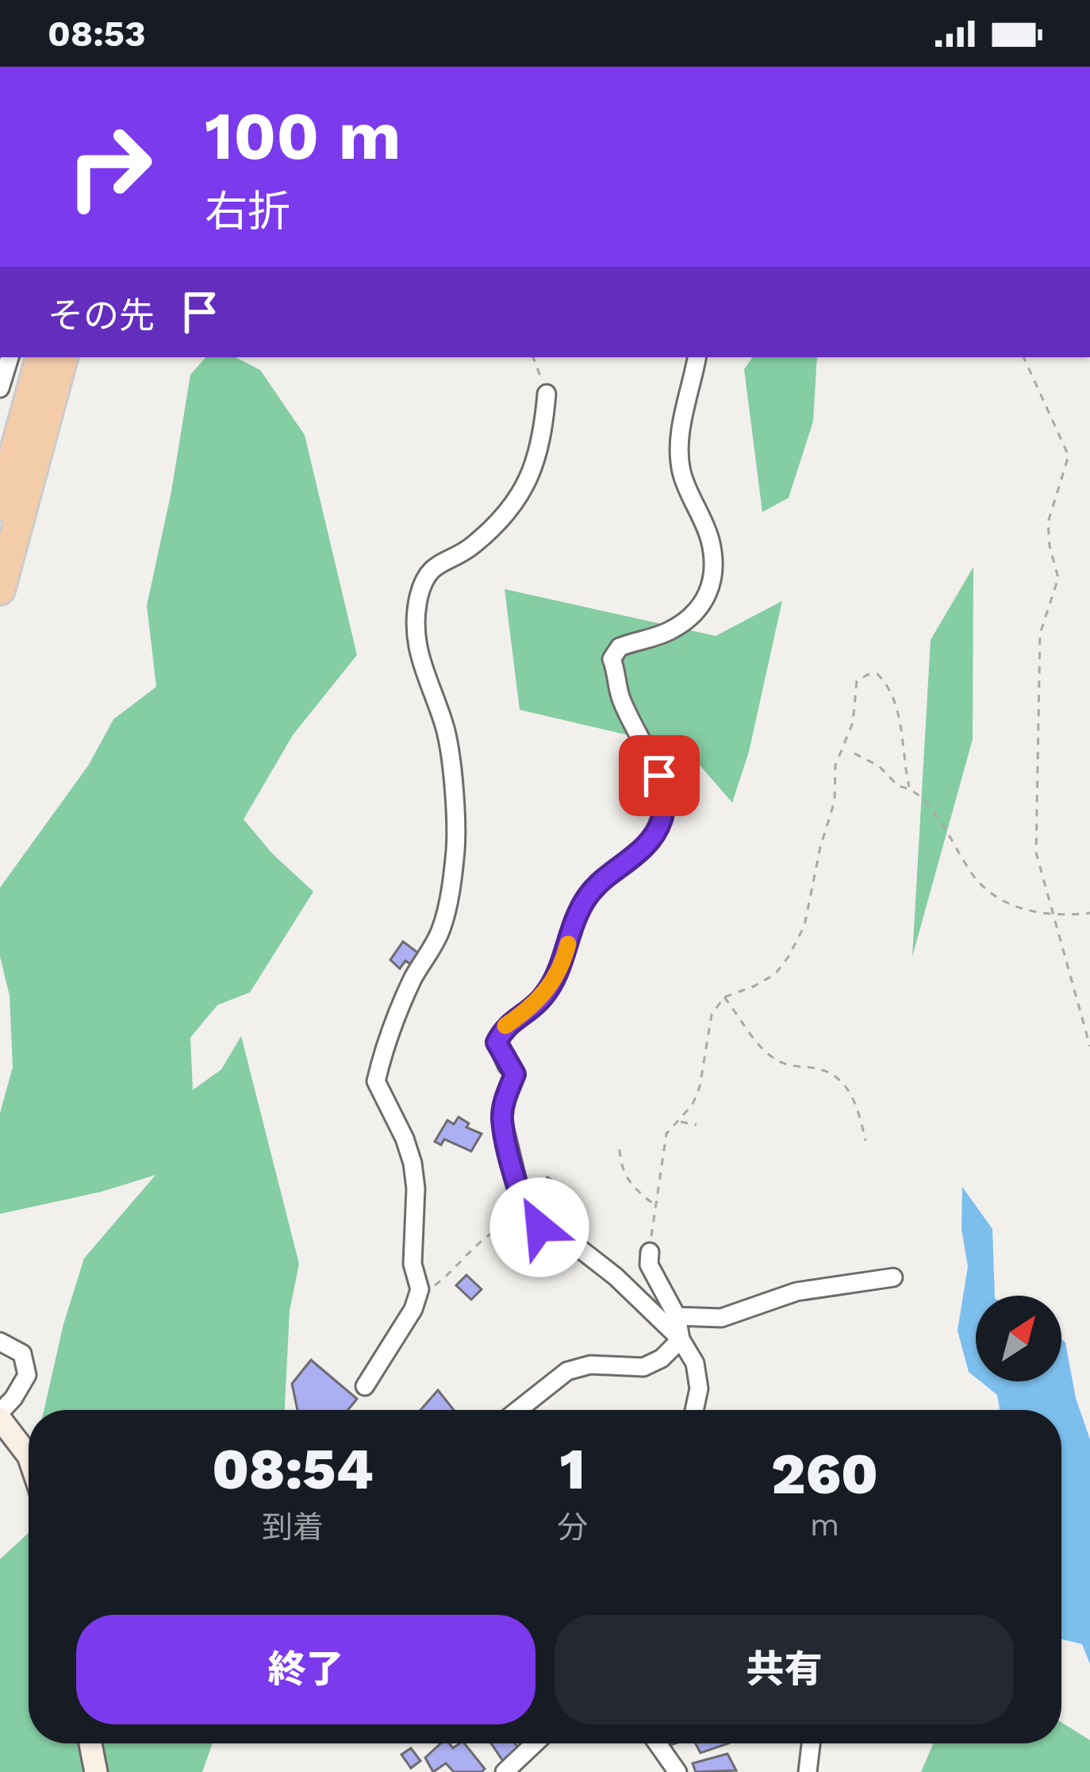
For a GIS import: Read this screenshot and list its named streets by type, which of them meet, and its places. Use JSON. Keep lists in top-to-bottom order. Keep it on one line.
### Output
{"north":"top right","page":{"status":"08:53","turn":["100 m","右折"],"then":"その先","eta":["08:54","到着","1","分","260","m"],"buttons":["終了","共有"]}}
